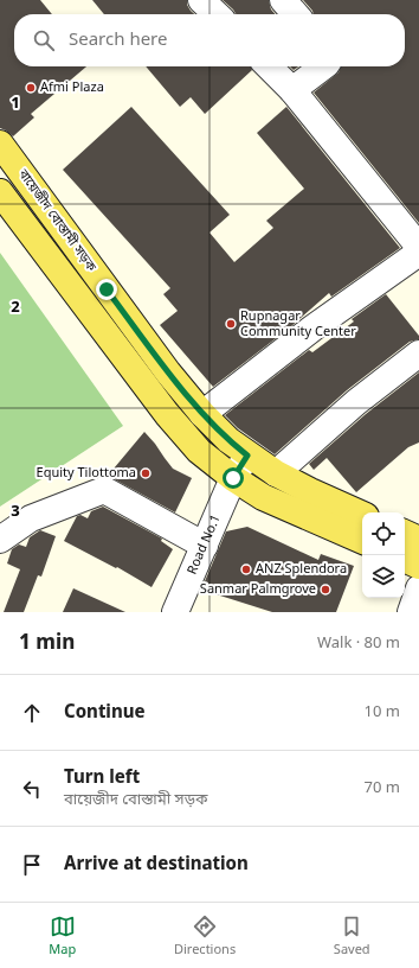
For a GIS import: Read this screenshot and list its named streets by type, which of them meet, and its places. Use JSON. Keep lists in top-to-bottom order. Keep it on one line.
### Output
{"streets":{"main road":["বায়েজীদ বোস্তামী সড়ক"],"street":["Road No.1"]},"crossings":[["বায়েজীদ বোস্তামী সড়ক","Road No.1"]],"places":["Afmi Plaza","Rupnagar Community Center","Equity Tilottoma","ANZ Splendora","Sanmar Palmgrove"],"page":{"search":"Search here","heading":["1 min","Walk · 80 m"],"list":[["Continue","10 m"],["Turn left","বায়েজীদ বোস্তামী সড়ক","70 m"],"Arrive at destination"],"nav":["Map","Directions","Saved"]},"grid":{"rows":["1","2","3"]}}
